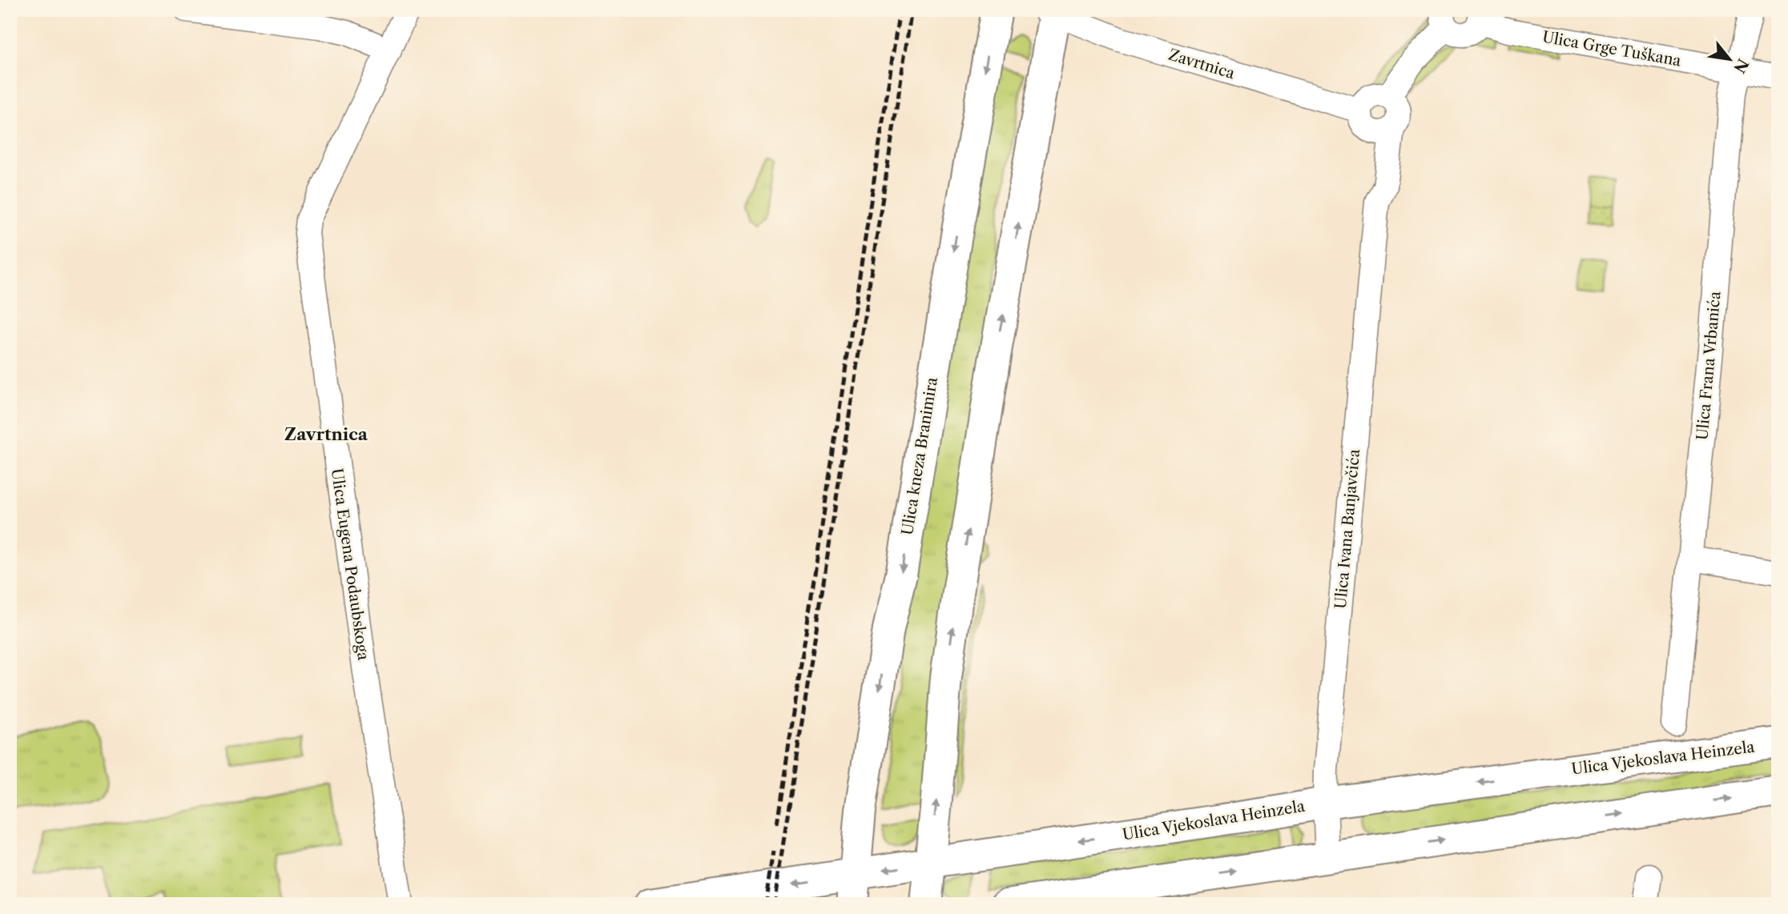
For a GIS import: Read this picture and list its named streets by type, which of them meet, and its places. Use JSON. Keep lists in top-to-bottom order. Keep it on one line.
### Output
{"streets":{"main road":["Ulica kneza Branimira","Ulica Vjekoslava Heinzela"],"street":["Ulica Grge Tuškana","Zavrtnica","Ulica Frana Vrbanića","Ulica Ivana Banjavčića","Ulica Eugena Podaubskoga"]},"crossings":[["Ulica Grge Tuškana","Ulica Frana Vrbanića"],["Zavrtnica","Ulica Ivana Banjavčića"],["Ulica kneza Branimira","Ulica Vjekoslava Heinzela"],["Ulica Ivana Banjavčića","Ulica Vjekoslava Heinzela"]],"districts":["Zavrtnica"],"north":"bottom right"}
